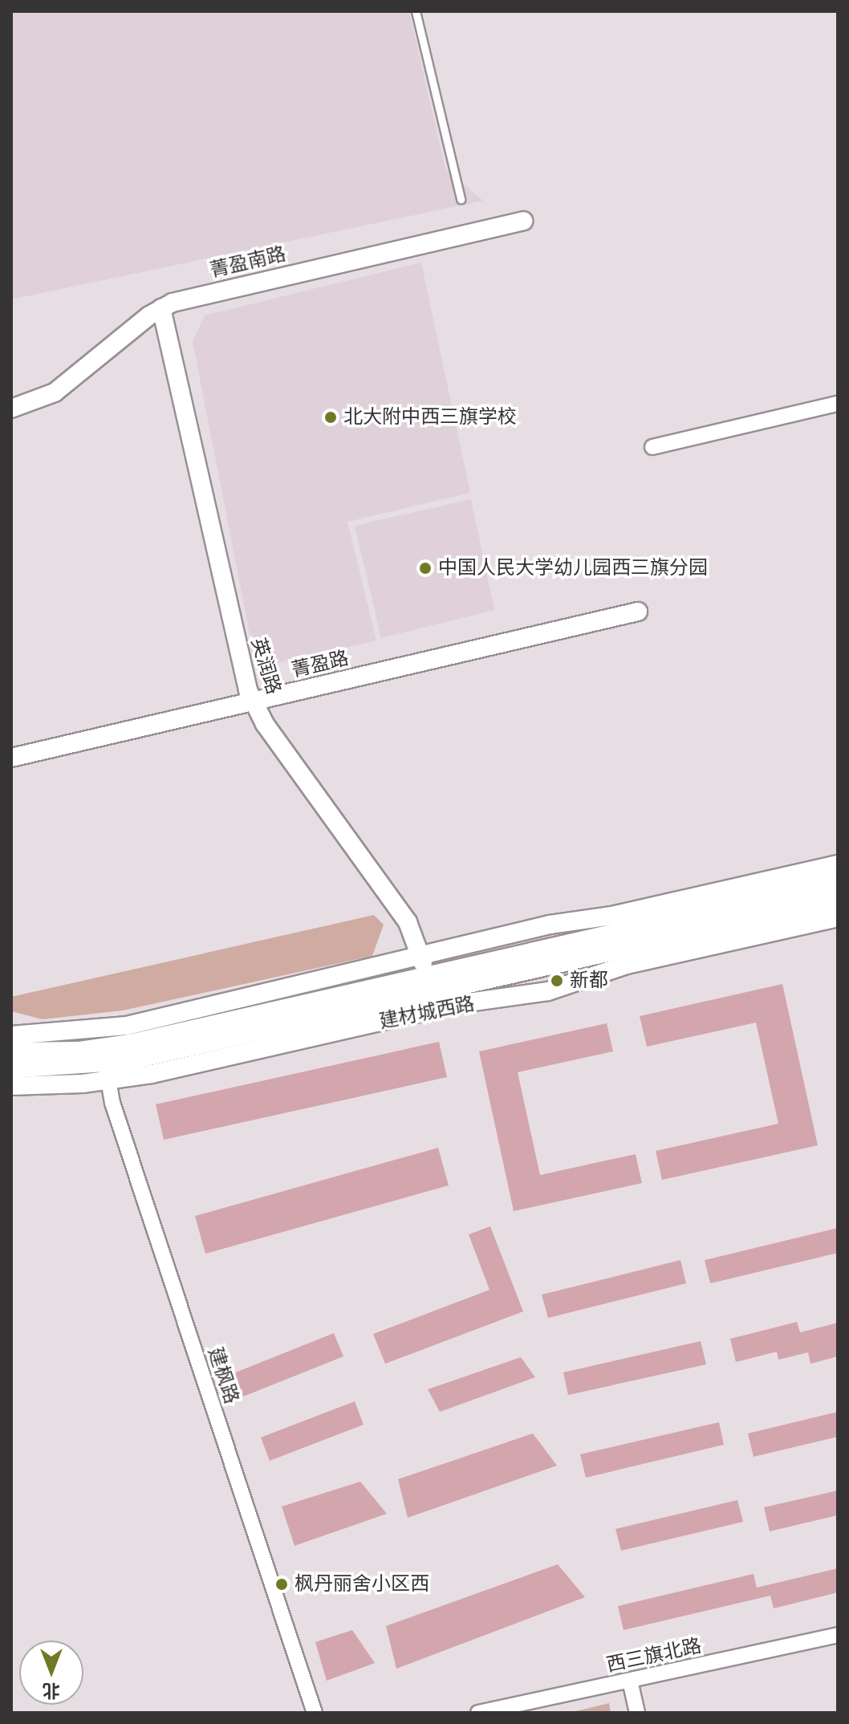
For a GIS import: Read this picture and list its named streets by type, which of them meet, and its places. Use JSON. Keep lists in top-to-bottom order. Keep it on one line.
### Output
{"streets":{"main road":["建材城西路"],"street":["菁盈南路","菁盈路","英润路","建枫路","西三旗北路"]},"crossings":[["菁盈南路","英润路"],["菁盈路","英润路"],["英润路","建材城西路"],["建材城西路","建枫路"]],"places":["北大附中西三旗学校","中国人民大学幼儿园西三旗分园","新都","枫丹丽舍小区西"],"north":"bottom"}
